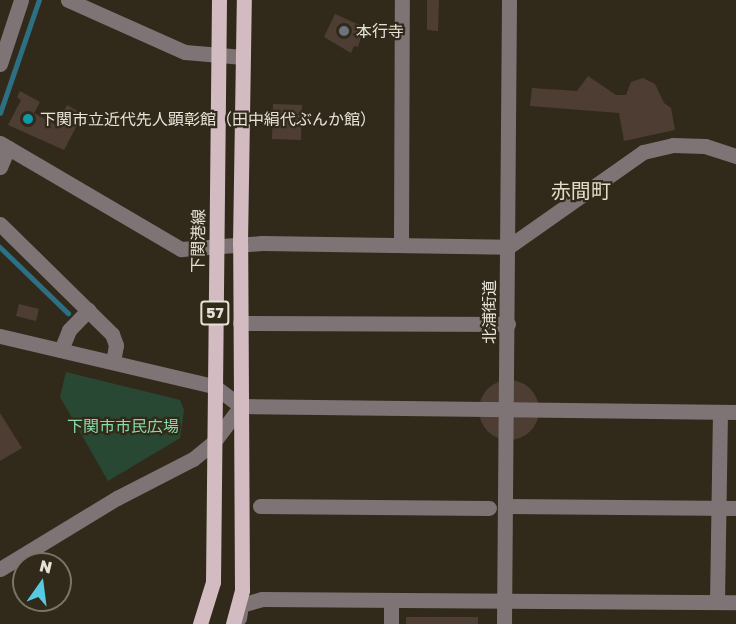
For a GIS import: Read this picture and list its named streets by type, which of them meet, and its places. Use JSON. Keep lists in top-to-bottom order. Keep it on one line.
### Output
{"streets":{"main road":["下関港線","57"],"street":["北浦街道"]},"districts":["赤間町"],"parks":["下関市市民広場"],"places":["本行寺","下関市立近代先人顕彰館（田中絹代ぶんか館）"],"north":"top"}
